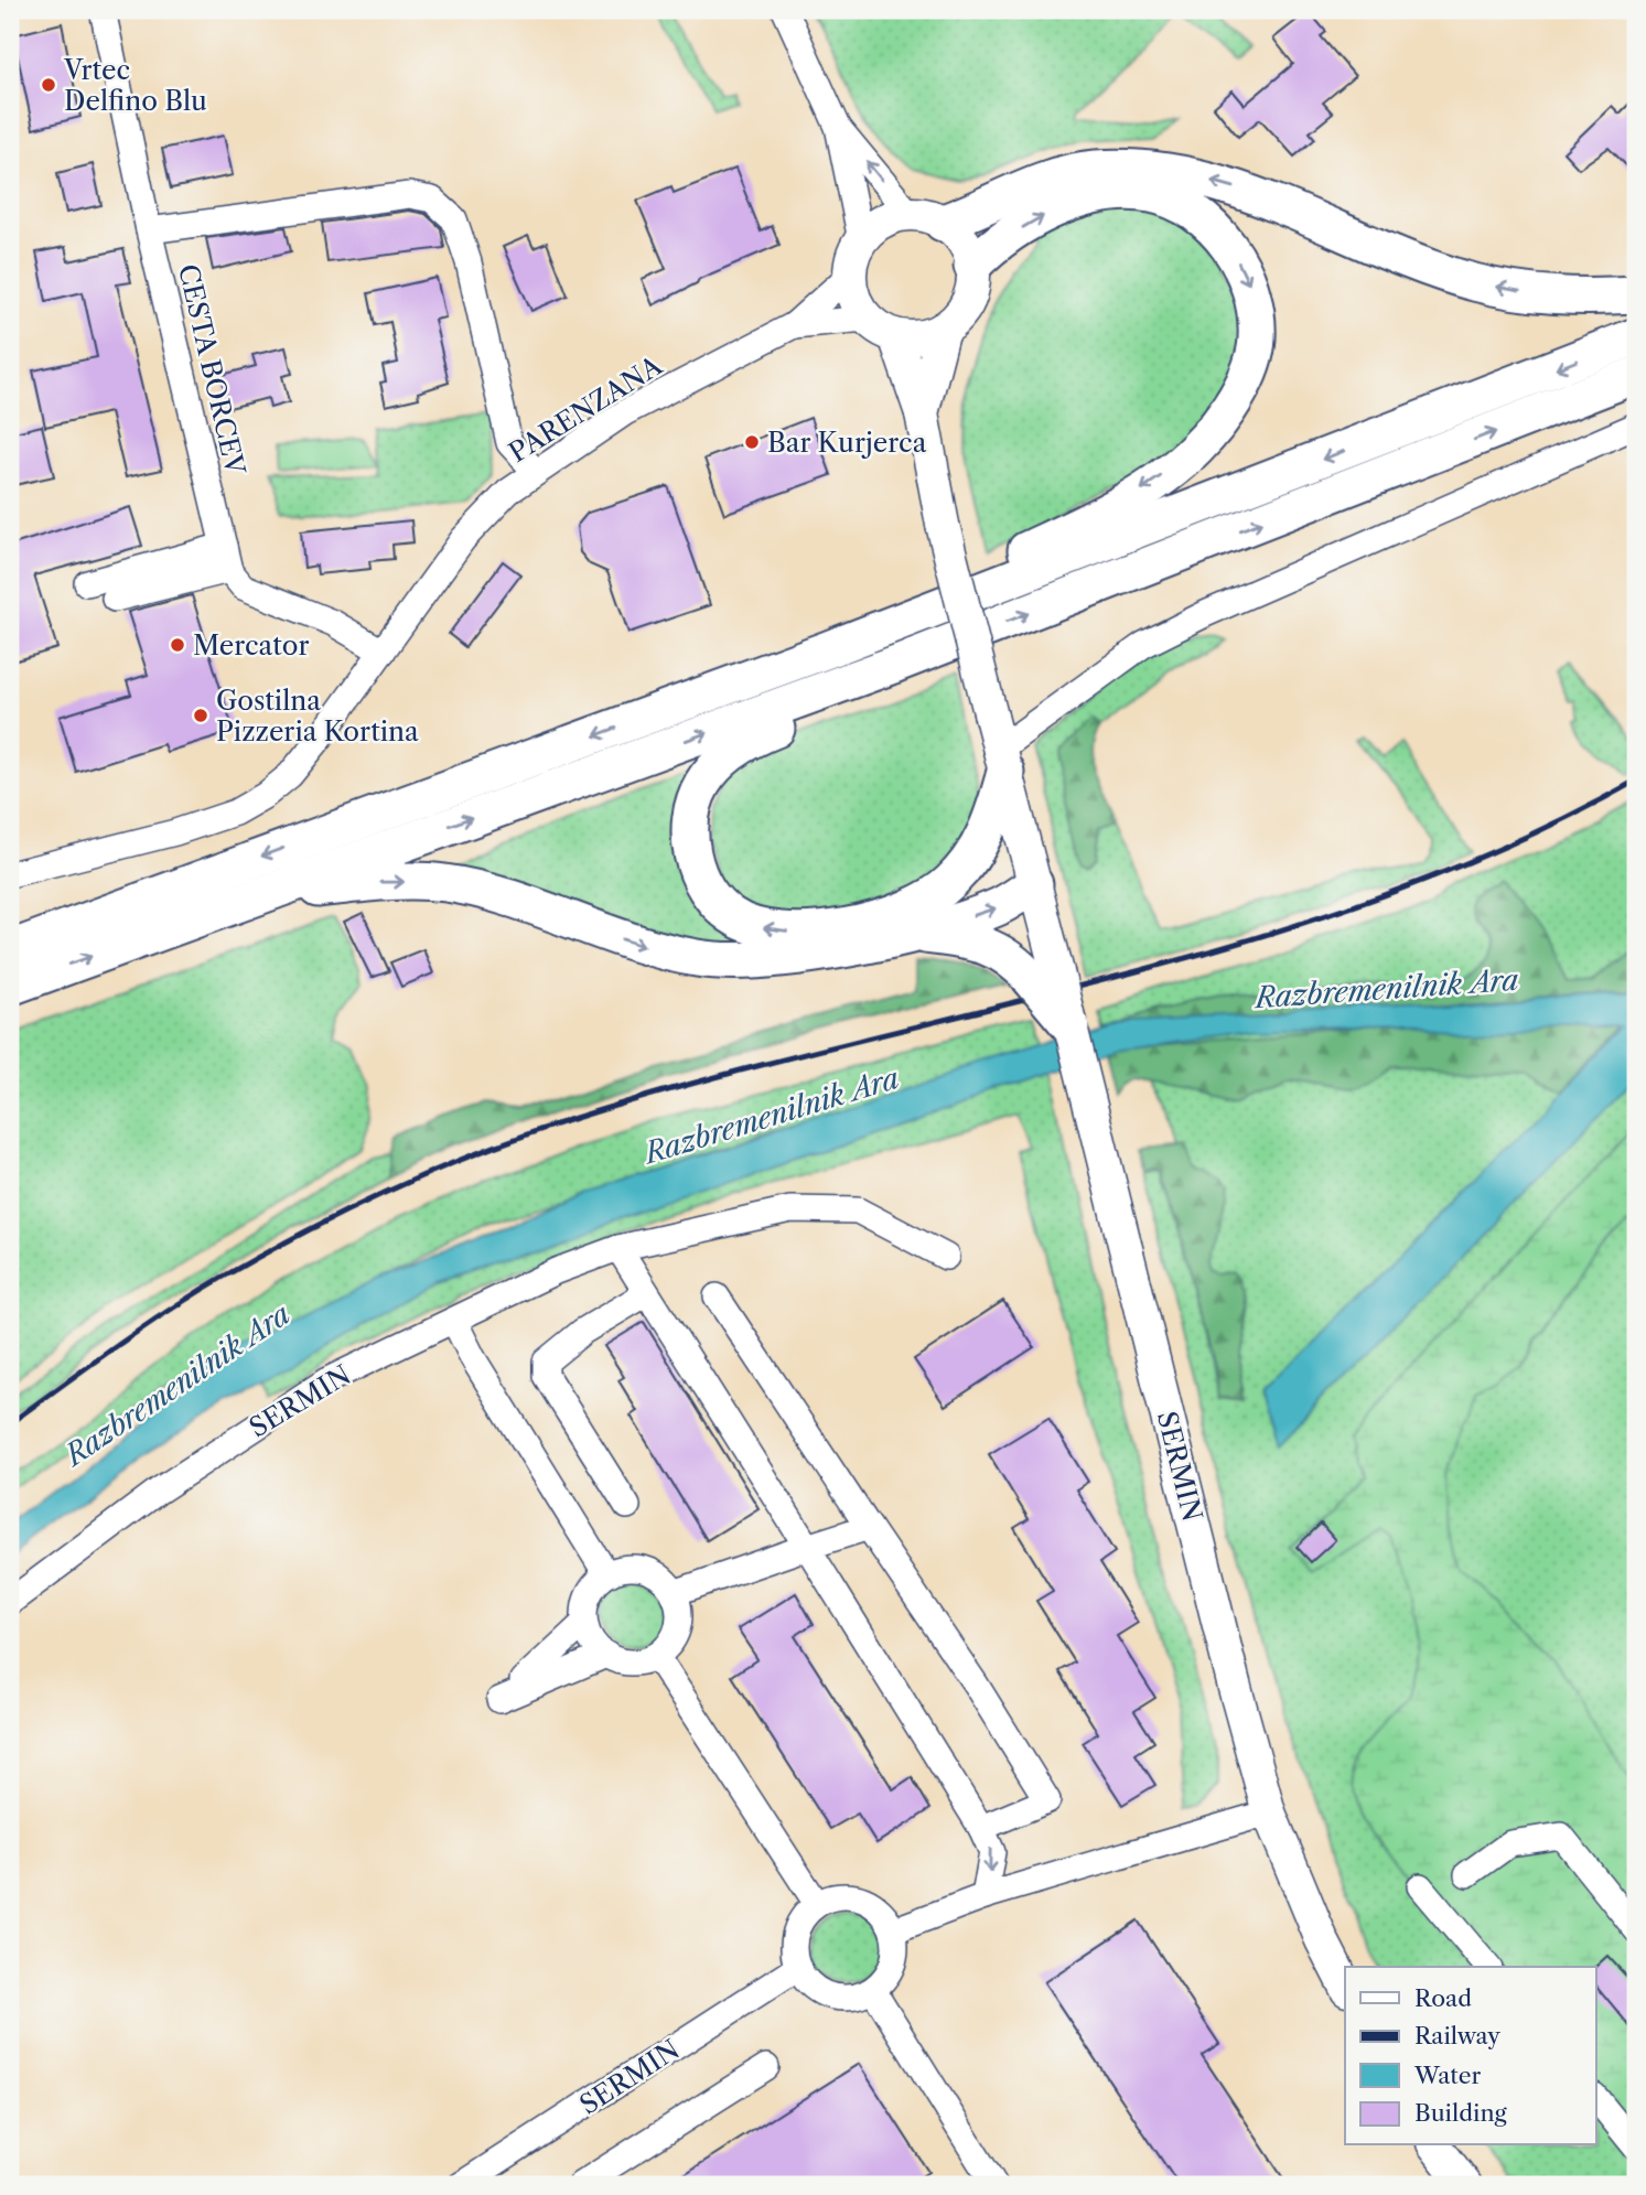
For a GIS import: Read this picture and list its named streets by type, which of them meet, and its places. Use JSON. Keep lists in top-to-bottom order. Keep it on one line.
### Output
{"streets":{"main road":["SERMIN"],"street":["CESTA BORCEV","PARENZANA"]},"water":["Razbremenilnik Ara"],"places":["Vrtec Delfino Blu","Bar Kurjerca","Mercator","Gostilna Pizzeria Kortina"],"legend":["Road","Railway","Water","Building"]}
